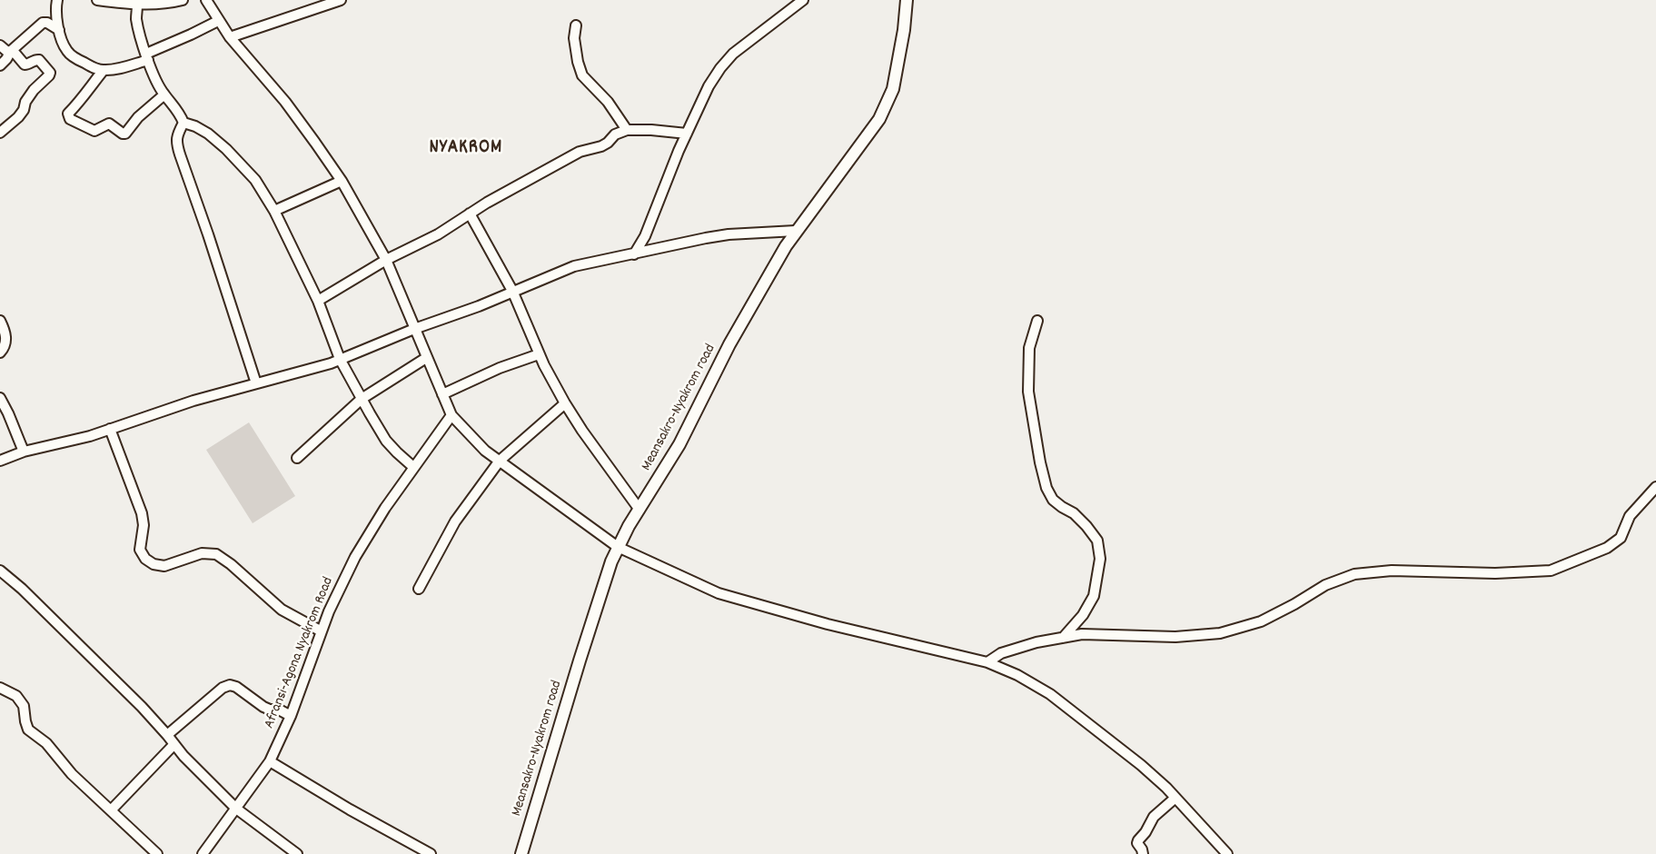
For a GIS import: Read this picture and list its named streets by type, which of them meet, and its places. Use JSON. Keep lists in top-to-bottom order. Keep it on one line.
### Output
{"streets":{"main road":["Meansakro-Nyakrom road"],"street":["Afransi-Agona Nyakrom Road"]},"districts":["NYAKROM"]}
